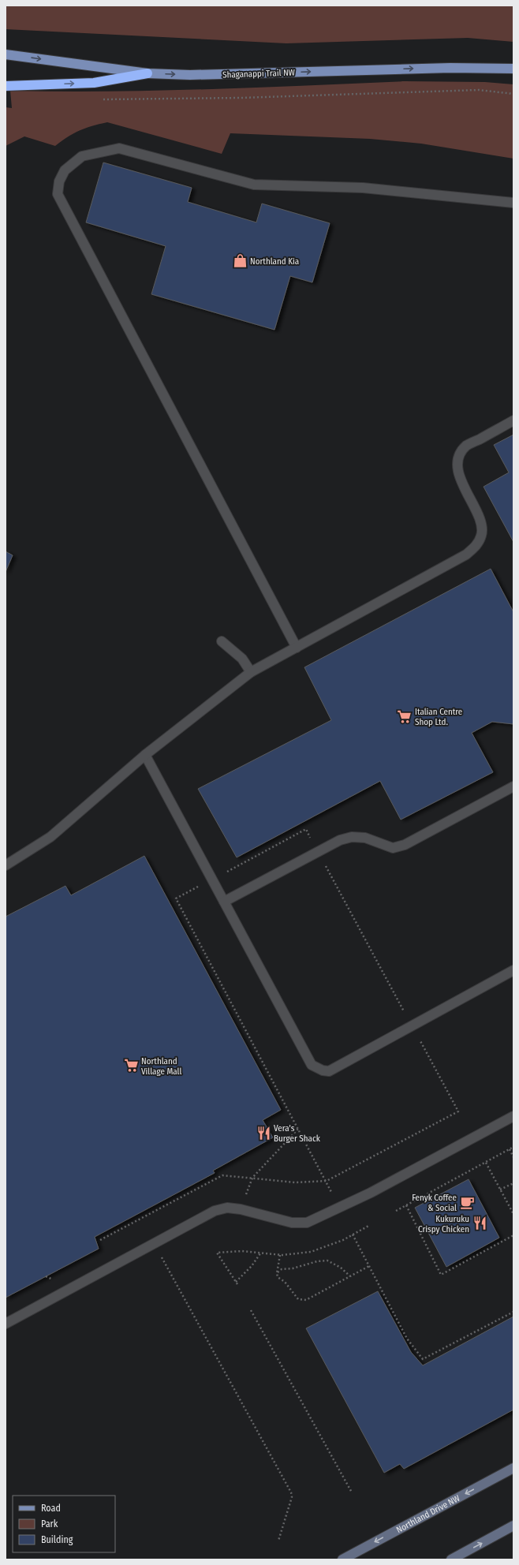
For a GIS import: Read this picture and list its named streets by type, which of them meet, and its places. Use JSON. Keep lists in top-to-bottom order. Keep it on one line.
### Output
{"streets":{"main road":["Shaganappi Trail NW"],"street":["Northland Drive NW"]},"one_way":["Shaganappi Trail NW"],"places":{"shop":["Northland Kia"],"supermarket":["Italian Centre Shop Ltd.","Northland Village Mall"],"restaurant":["Vera's Burger Shack","Kukuruku Crispy Chicken"],"cafe":["Fenyk Coffee & Social"]},"legend":["Road","Park","Building"]}
